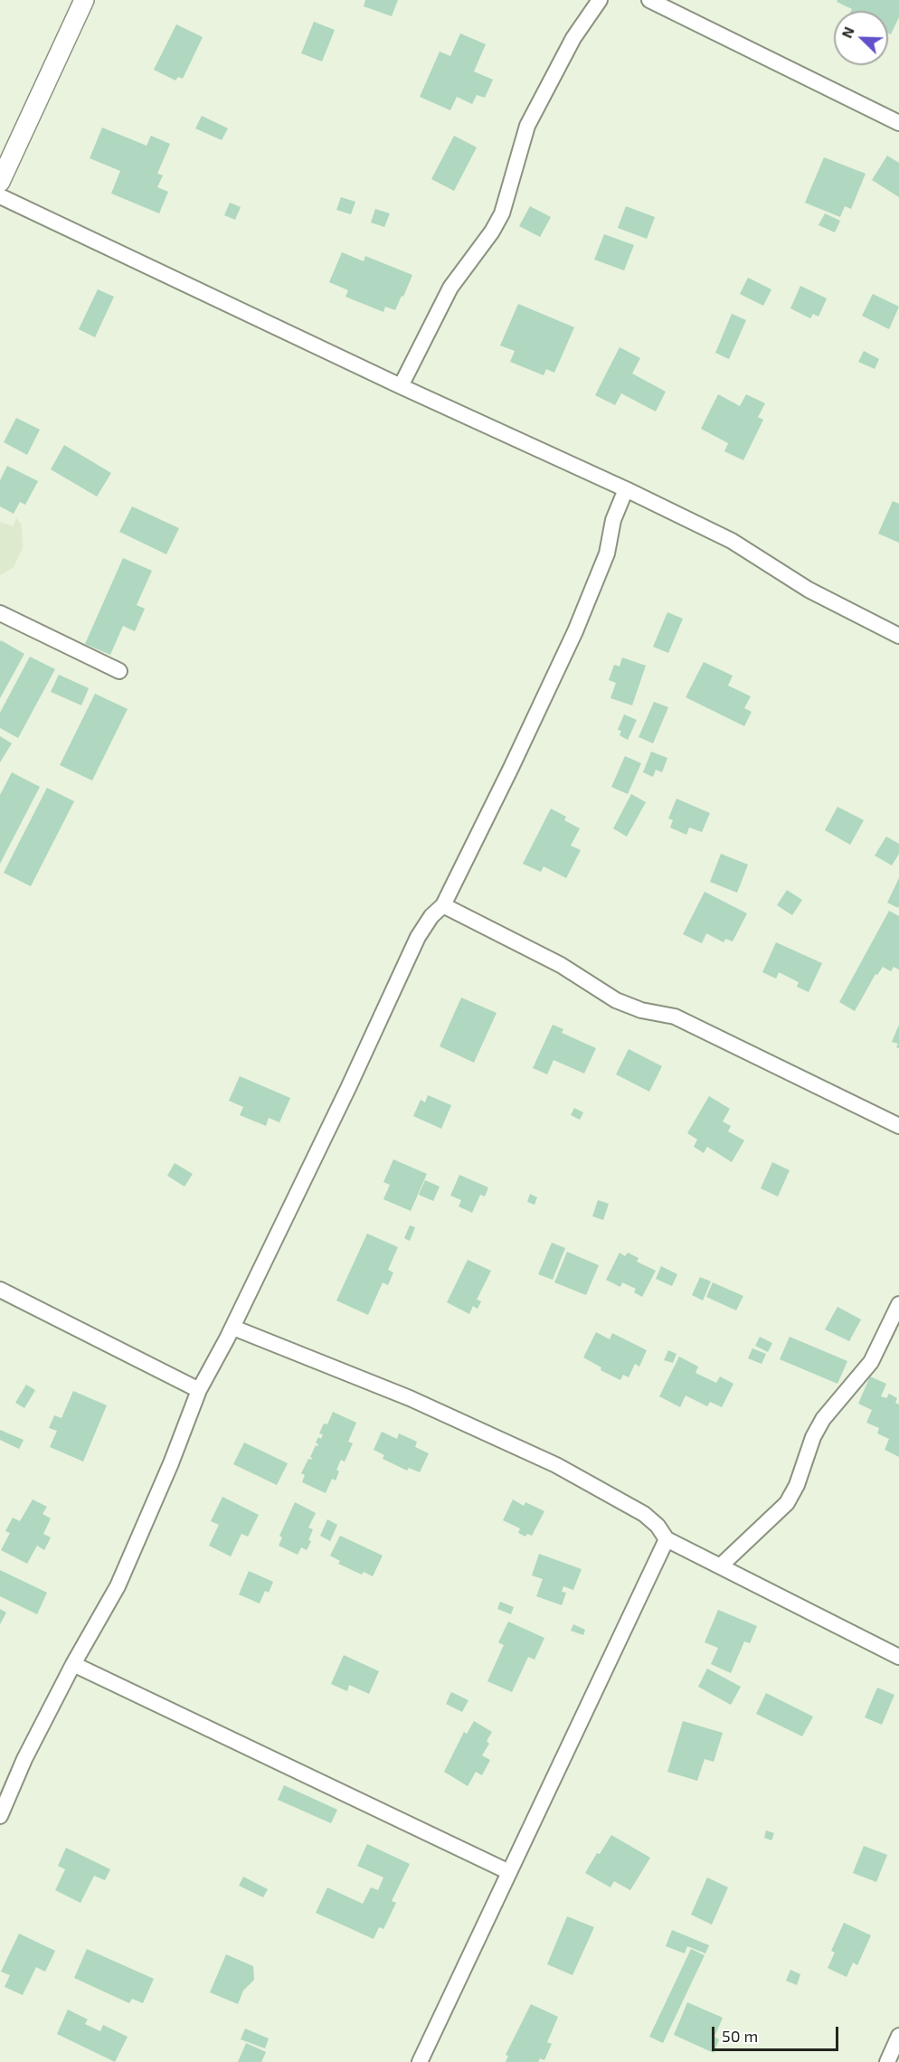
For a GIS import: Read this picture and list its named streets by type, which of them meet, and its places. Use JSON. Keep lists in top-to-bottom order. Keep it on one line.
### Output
{"scale_bar":"50 m","north":"top left"}
